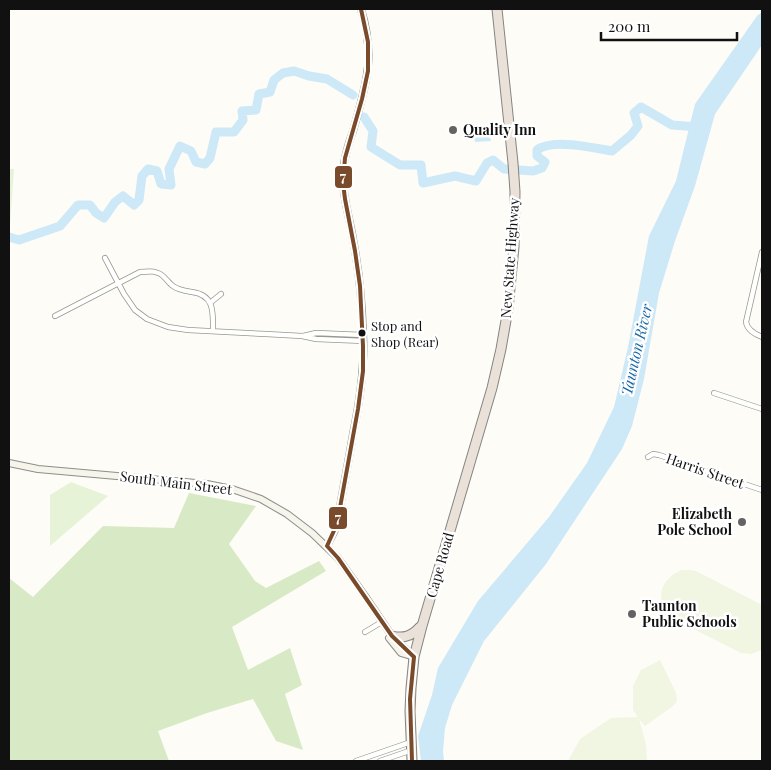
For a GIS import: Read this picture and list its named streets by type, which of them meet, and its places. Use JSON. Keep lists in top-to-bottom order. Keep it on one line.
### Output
{"streets":{"highway":["New State Highway","Cape Road"],"main road":["South Main Street"],"street":["Harris Street"]},"crossings":[["New State Highway","Cape Road"]],"water":["Taunton River"],"places":["Quality Inn","Stop and Shop (Rear)","Elizabeth Pole School","Taunton Public Schools"],"lines":["transit line 7"],"scale_bar":"200 m"}
